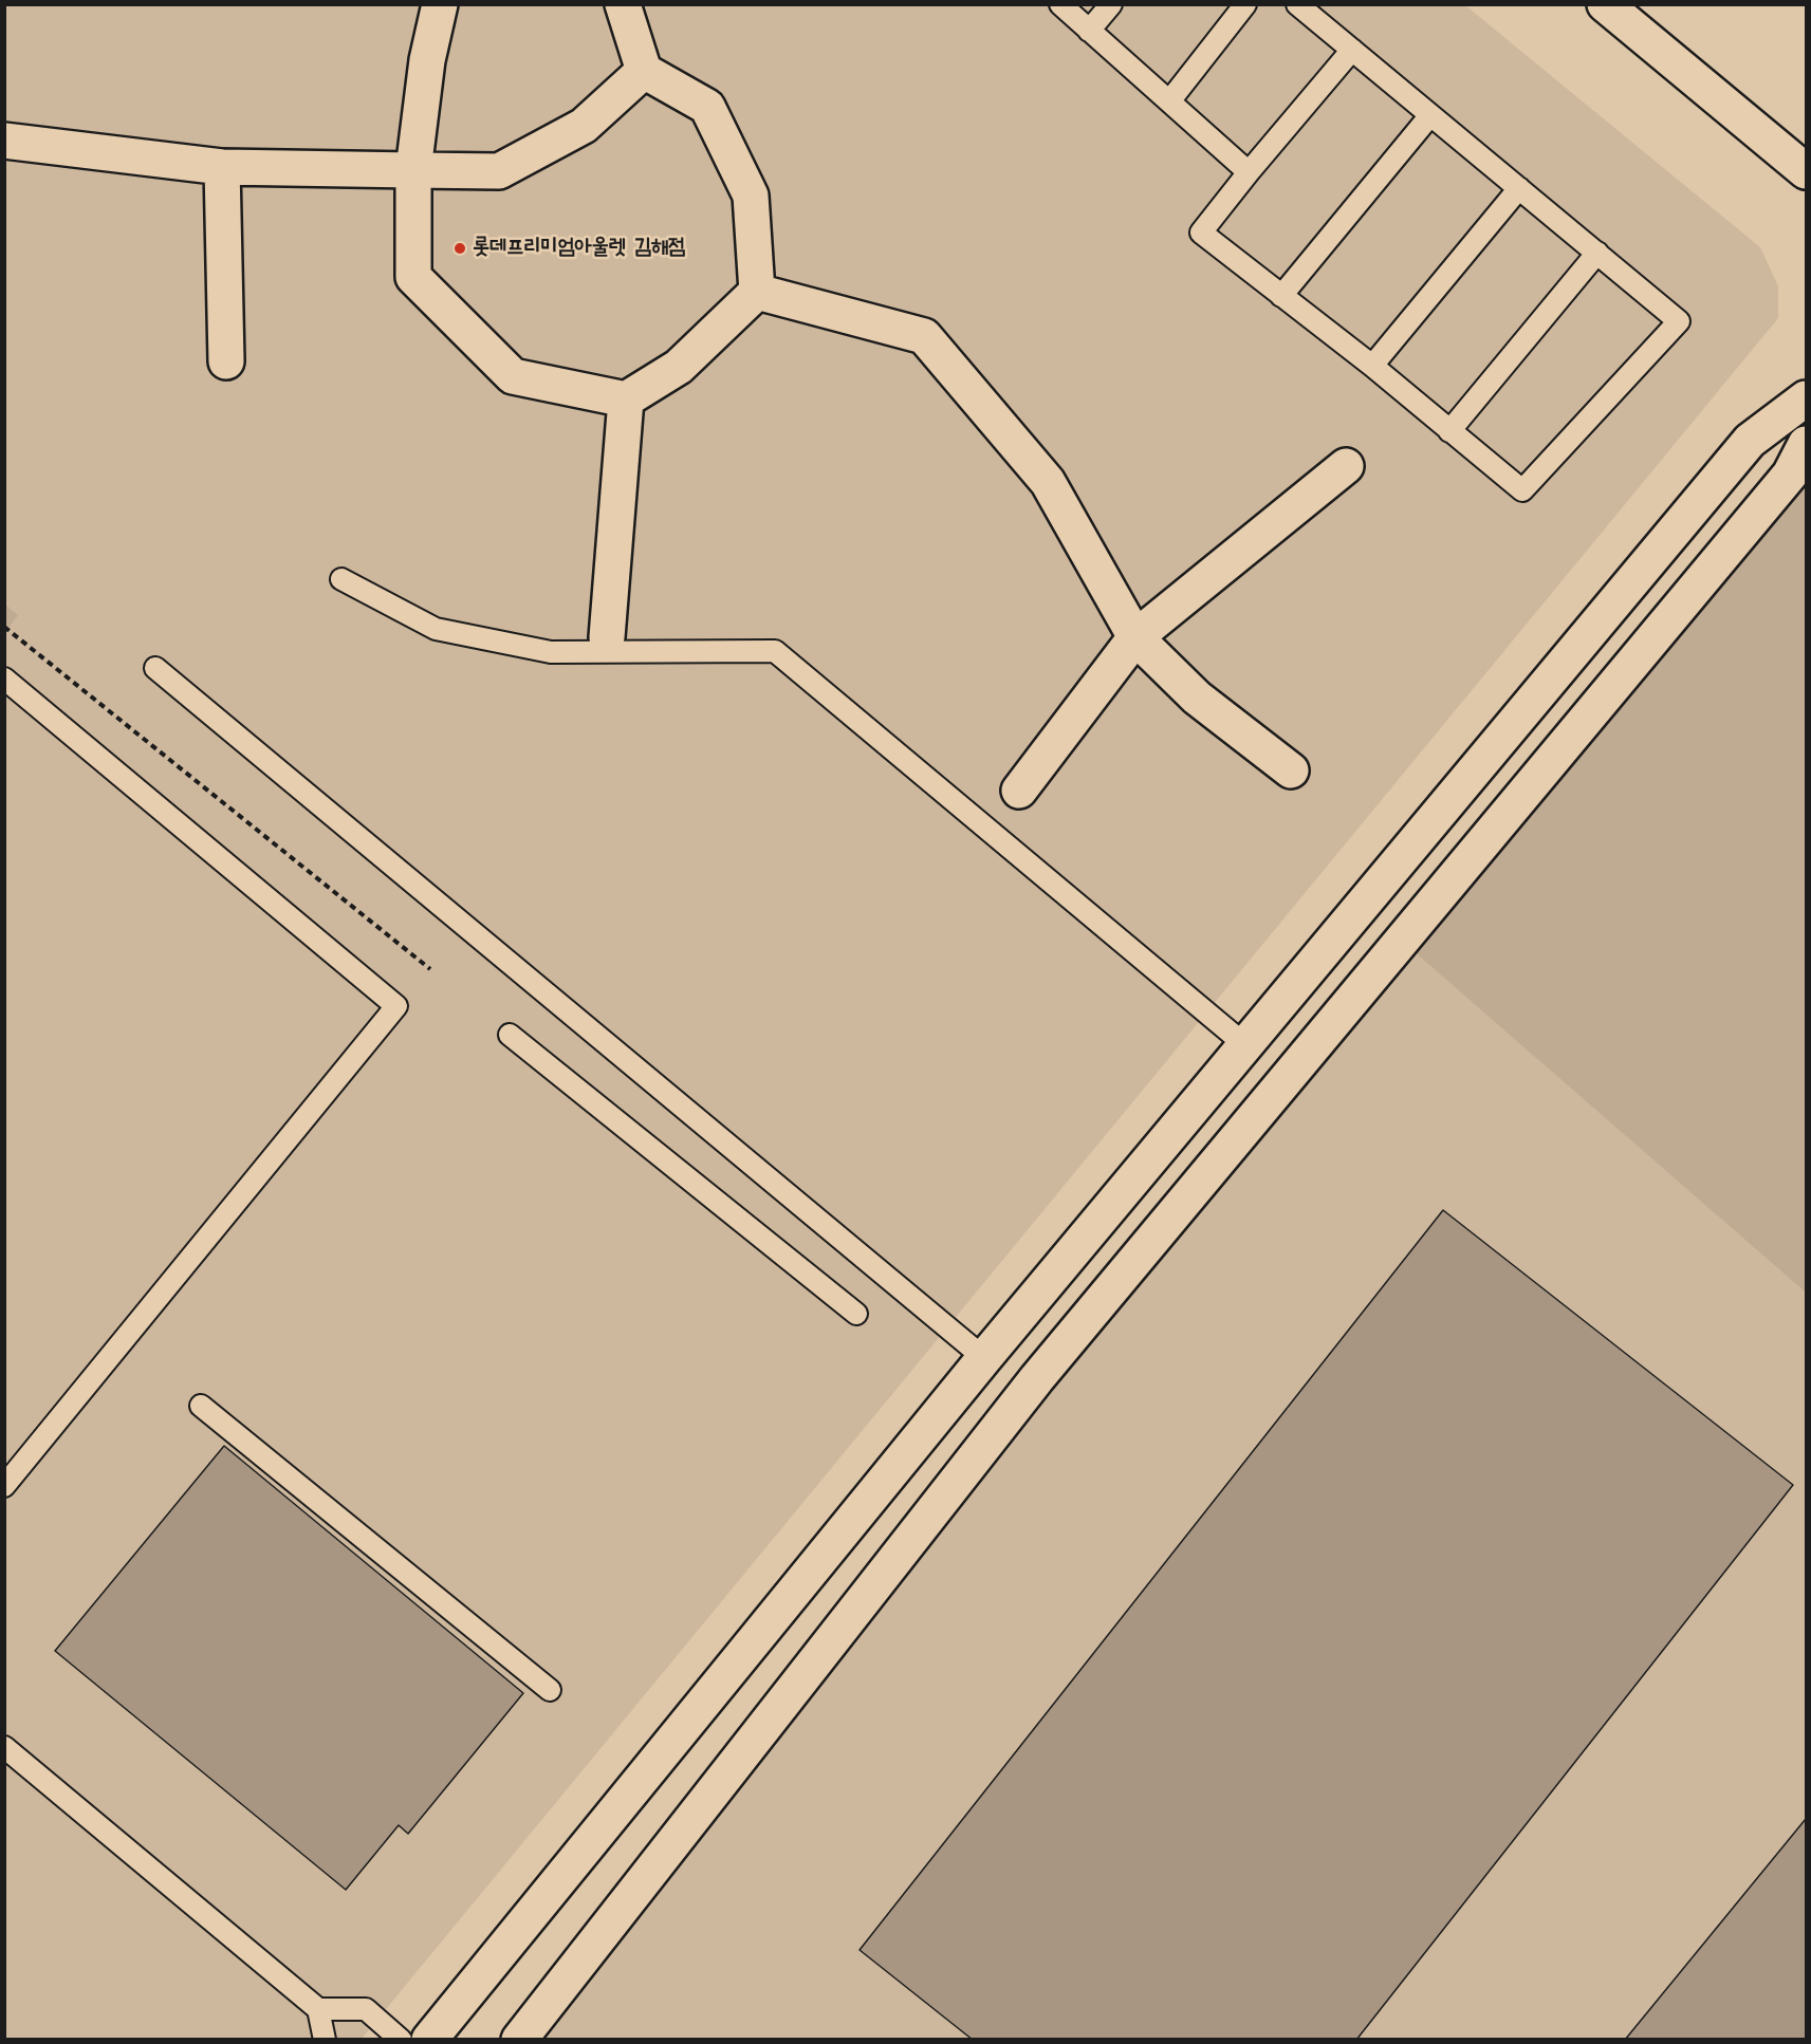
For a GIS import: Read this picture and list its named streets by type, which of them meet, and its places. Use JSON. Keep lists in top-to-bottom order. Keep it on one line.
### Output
{"places":["롯데프리미엄아울렛 김해점"]}
